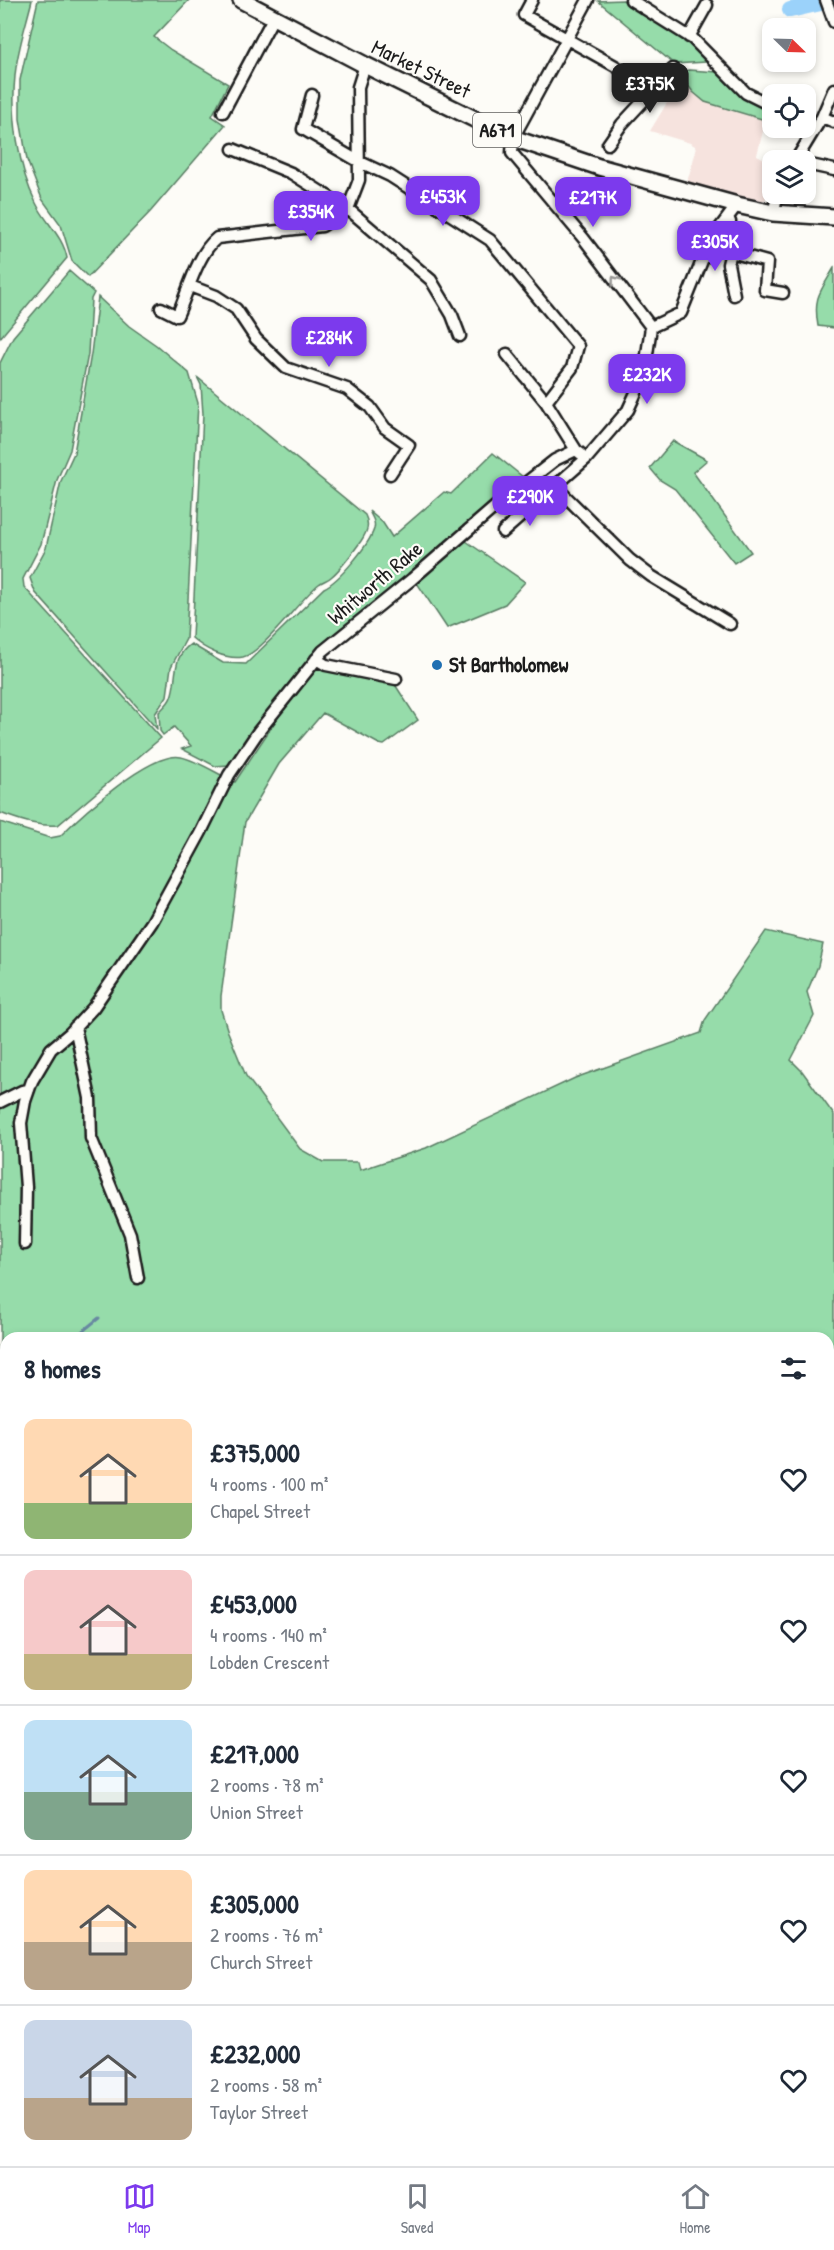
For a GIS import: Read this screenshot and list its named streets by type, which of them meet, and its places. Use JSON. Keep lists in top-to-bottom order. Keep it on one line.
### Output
{"streets":{"main road":["Market Street","A671"],"street":["Whitworth Rake"]},"places":["St Bartholomew"],"north":"bottom right","page":{"price":["£375K","£453K","£217K","£354K","£305K","£284K","£232K","£290K"],"heading":"8 homes","list":[{"name":"£375,000","note":"4 rooms · 100 m² · Chapel Street"},{"name":"£453,000","note":"4 rooms · 140 m² · Lobden Crescent"},{"name":"£217,000","note":"2 rooms · 78 m² · Union Street"},{"name":"£305,000","note":"2 rooms · 76 m² · Church Street"},{"name":"£232,000","note":"2 rooms · 58 m² · Taylor Street"}],"tabs":["Map","Saved","Home"]}}
